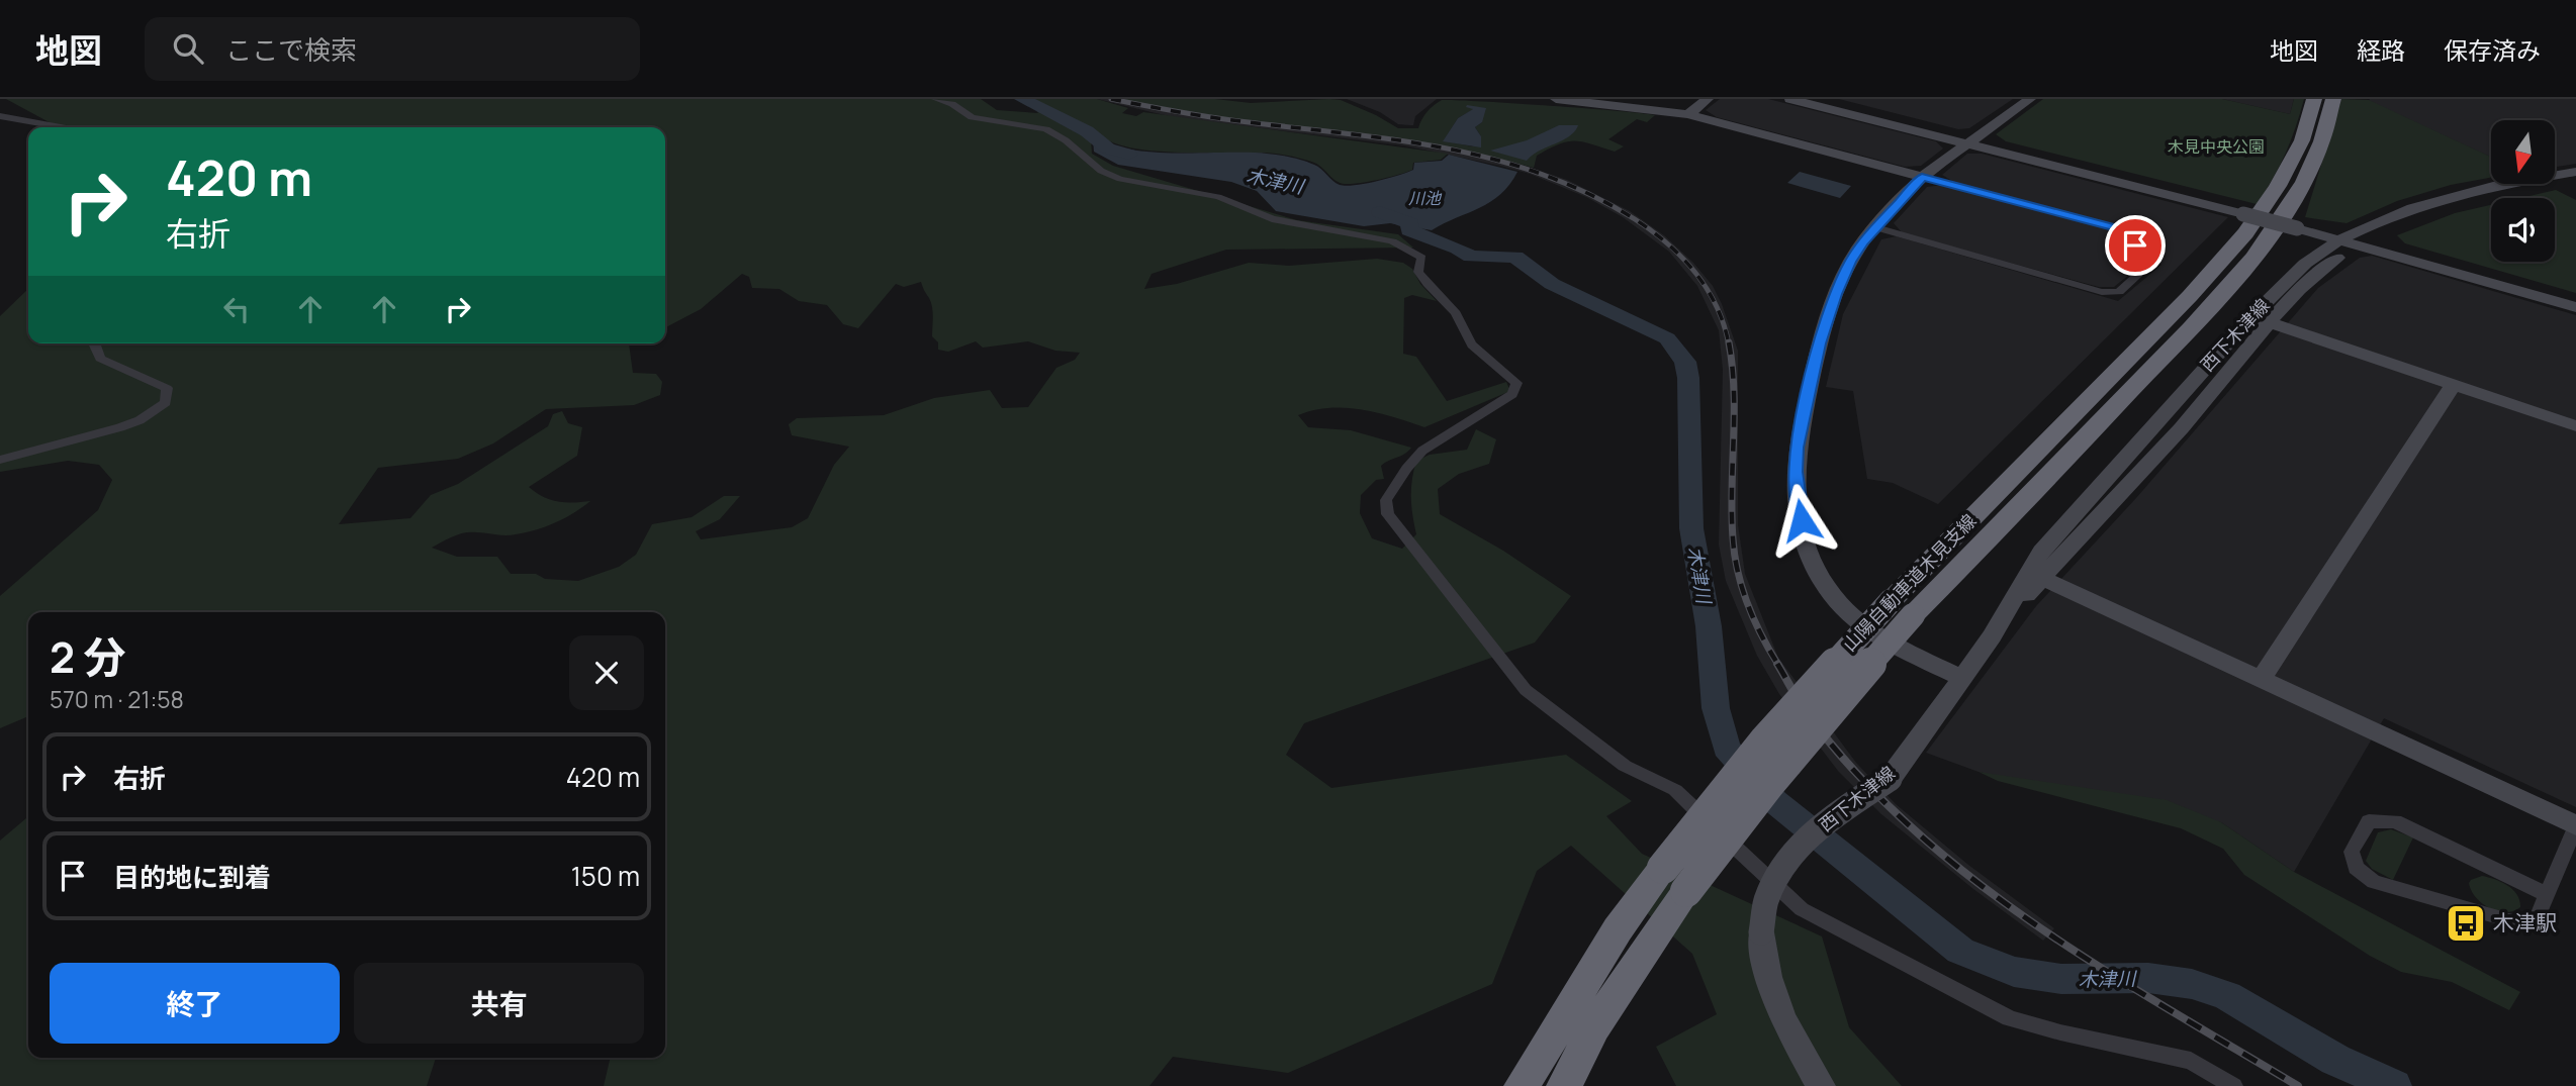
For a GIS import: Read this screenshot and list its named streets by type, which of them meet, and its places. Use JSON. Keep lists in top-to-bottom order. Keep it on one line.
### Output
{"streets":{"highway":["山陽自動車道木見支線"],"street":["西下木津線"]},"water":["木津川","川池"],"parks":["木見中央公園"],"places":{"bus stop":["木津駅"]},"north":"bottom","page":{"header":"地図","search":"ここで検索","nav":["地図","経路","保存済み"],"turn":["420 m","右折"],"heading":["2 分","570 m · 21:58"],"list":[{"name":"右折","value":"420 m"},{"name":"目的地に到着","value":"150 m"}],"buttons":["終了","共有"]}}
